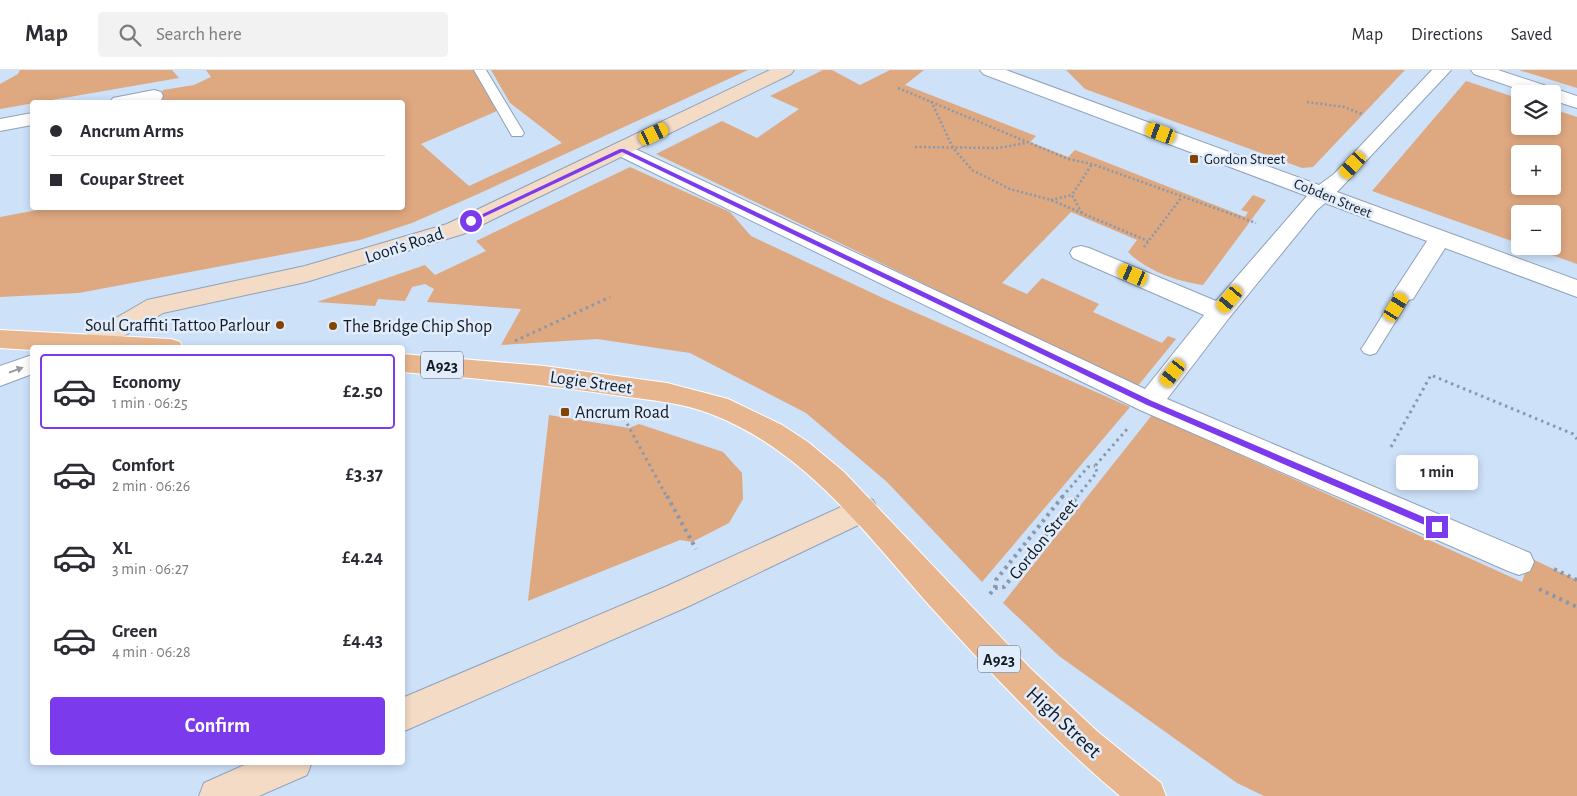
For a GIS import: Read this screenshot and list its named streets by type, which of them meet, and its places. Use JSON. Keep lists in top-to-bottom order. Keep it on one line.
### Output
{"streets":{"main road":["A923","Logie Street","High Street"],"street":["Cobden Street","Loon's Road"],"path":["Gordon Street"]},"crossings":[["Logie Street","High Street"],["Gordon Street","High Street"]],"places":{"transit":["Gordon Street","Ancrum Road"],"other":["Soul Graffiti Tattoo Parlour","The Bridge Chip Shop"]},"page":{"header":"Map","search":"Search here","nav":["Map","Directions","Saved"],"map_buttons":["+","−"],"banner":["Ancrum Arms","Coupar Street"],"list":[{"name":"Economy","note":"1 min · 06:25","value":"£2.50"},{"name":"Comfort","note":"2 min · 06:26","value":"£3.37"},{"name":"XL","note":"3 min · 06:27","value":"£4.24"},{"name":"Green","note":"4 min · 06:28","value":"£4.43"}],"bubble":"1 min","buttons":"Confirm"}}
